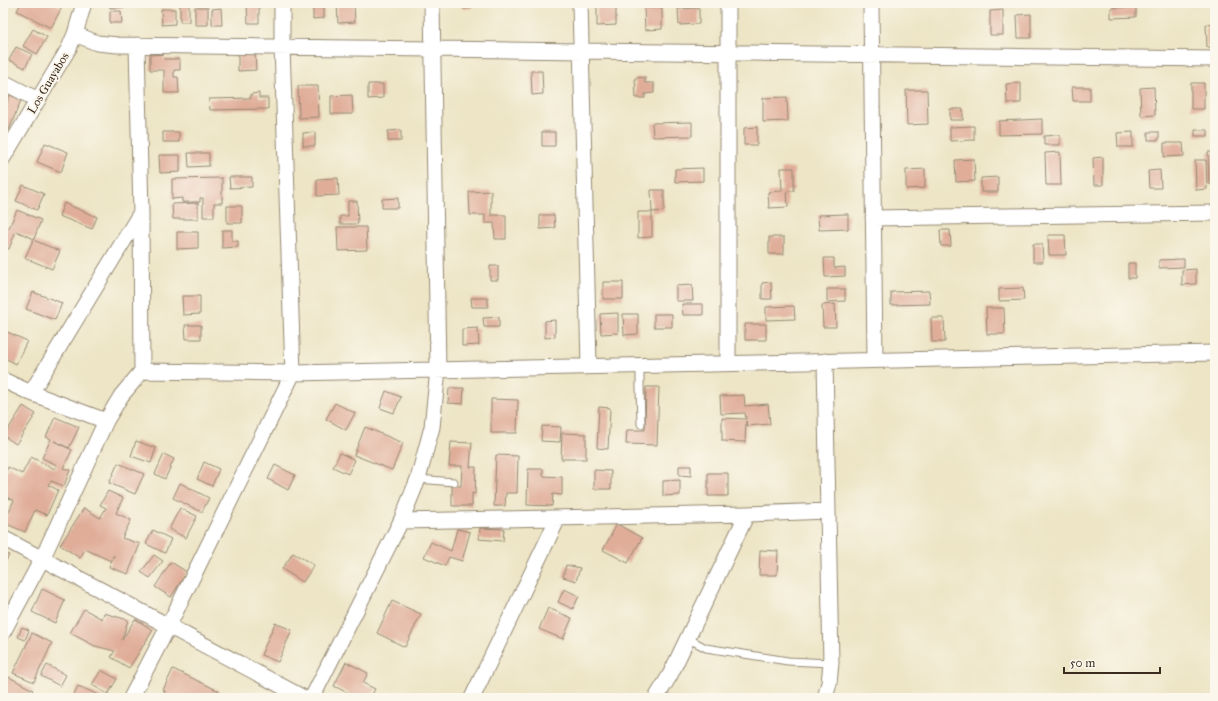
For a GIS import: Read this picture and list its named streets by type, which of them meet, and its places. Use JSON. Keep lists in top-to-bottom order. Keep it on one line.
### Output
{"streets":{"street":["Los Guayabos"]},"scale_bar":"50 m"}
